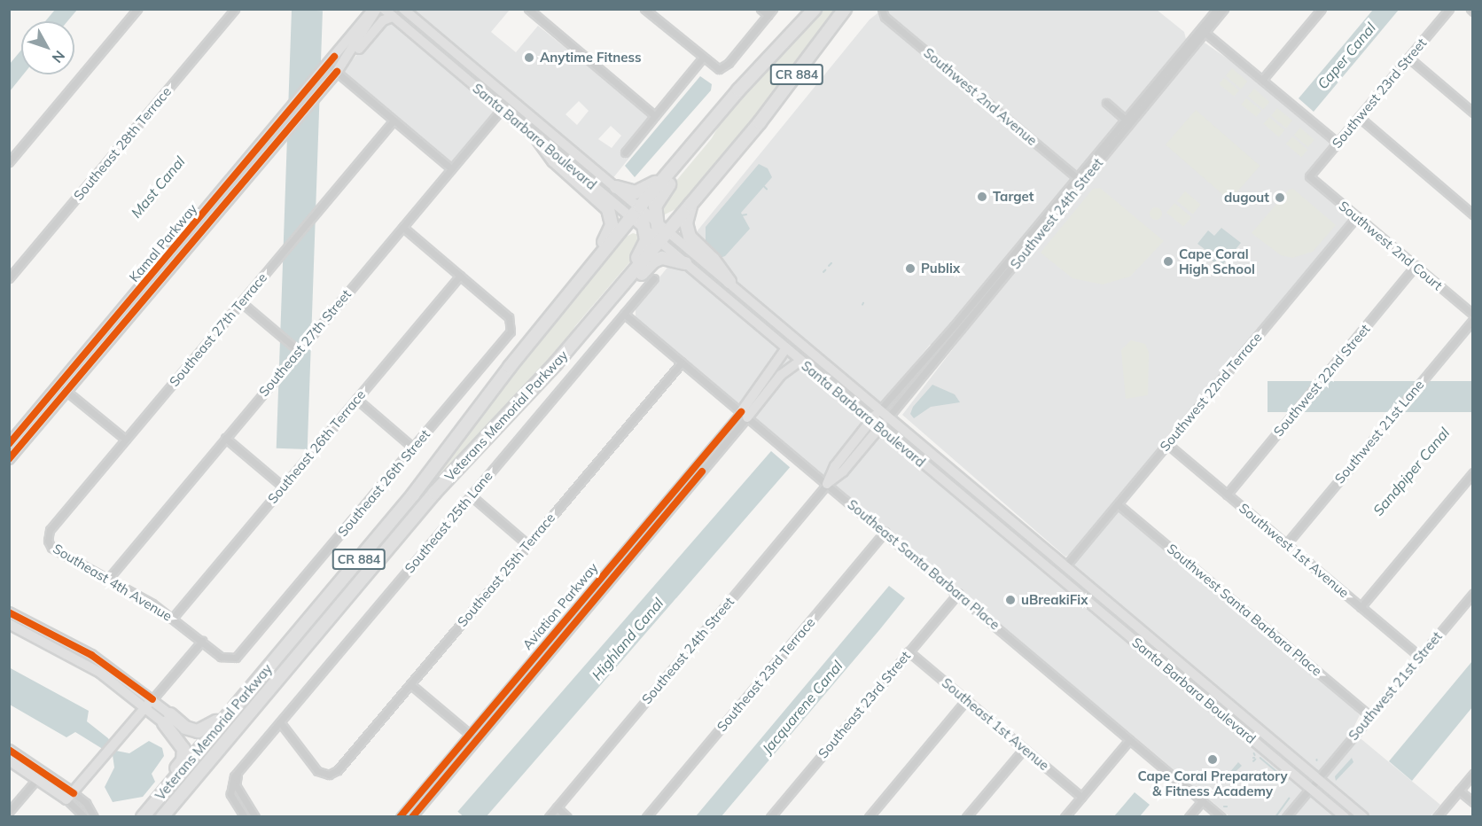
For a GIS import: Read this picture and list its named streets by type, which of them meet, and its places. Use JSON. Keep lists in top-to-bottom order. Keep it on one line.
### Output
{"streets":{"highway":["CR 884","Veterans Memorial Parkway"],"main road":["Santa Barbara Boulevard","Kamal Parkway","Aviation Parkway","Southeast 24th Street"],"street":["Southwest 23rd Street","Southwest 2nd Avenue","Southeast 28th Terrace","Southwest 24th Street","Southwest 2nd Court","Southeast 27th Terrace","Southeast 27th Street","Southwest 22nd Street","Southwest 22nd Terrace","Southwest 21st Lane","Southeast 26th Terrace","Southeast 26th Street","Southeast 25th Lane","Southwest 1st Avenue","Southeast Santa Barbara Place","Southeast 25th Terrace","Southeast 4th Avenue","Southwest Santa Barbara Place","Southeast 23rd Terrace","Southwest 21st Street","Southeast 23rd Street","Southeast 1st Avenue"]},"crossings":[["Southwest 23rd Street","Southwest 2nd Court"],["Southwest 2nd Avenue","Southwest 24th Street"],["Santa Barbara Boulevard","Southwest 24th Street"],["Santa Barbara Boulevard","Southeast 27th Street"],["Santa Barbara Boulevard","Southwest 22nd Terrace"],["Santa Barbara Boulevard","Veterans Memorial Parkway"],["Santa Barbara Boulevard","Aviation Parkway"],["Santa Barbara Boulevard","Southeast 24th Street"],["Santa Barbara Boulevard","Southwest 21st Street"],["Southwest 24th Street","Southeast 24th Street"],["Southwest 2nd Court","Southwest 22nd Street"],["Southwest 2nd Court","Southwest 22nd Terrace"],["Southeast 27th Terrace","Southeast 4th Avenue"],["Southeast 27th Street","Southeast 4th Avenue"],["Southwest 22nd Street","Southwest 1st Avenue"],["Southwest 22nd Terrace","Southwest 1st Avenue"],["Southwest 22nd Terrace","Southwest Santa Barbara Place"],["Southwest 21st Lane","Southwest 1st Avenue"],["Southeast 26th Terrace","Southeast 26th Street"],["Southeast 26th Terrace","Southeast 4th Avenue"],["Southeast 26th Street","Southeast 4th Avenue"],["Southeast 25th Lane","Southeast Santa Barbara Place"],["Southeast 25th Lane","Southeast 25th Terrace"],["Southwest 1st Avenue","Southwest 21st Street"],["Southeast Santa Barbara Place","Southeast 25th Terrace"],["Southeast Santa Barbara Place","Aviation Parkway"],["Southeast Santa Barbara Place","Southeast 24th Street"],["Southeast Santa Barbara Place","Southeast 23rd Terrace"],["Southeast Santa Barbara Place","Southeast 23rd Street"],["Southwest Santa Barbara Place","Southwest 21st Street"],["Southeast 23rd Street","Southeast 1st Avenue"]],"water":["Caper Canal","Mast Canal","Sandpiper Canal","Highland Canal","Jacquarene Canal"],"places":["Anytime Fitness","Target","dugout","Cape Coral High School","Publix","uBreakiFix","Cape Coral Preparatory & Fitness Academy"],"north":"bottom right"}
